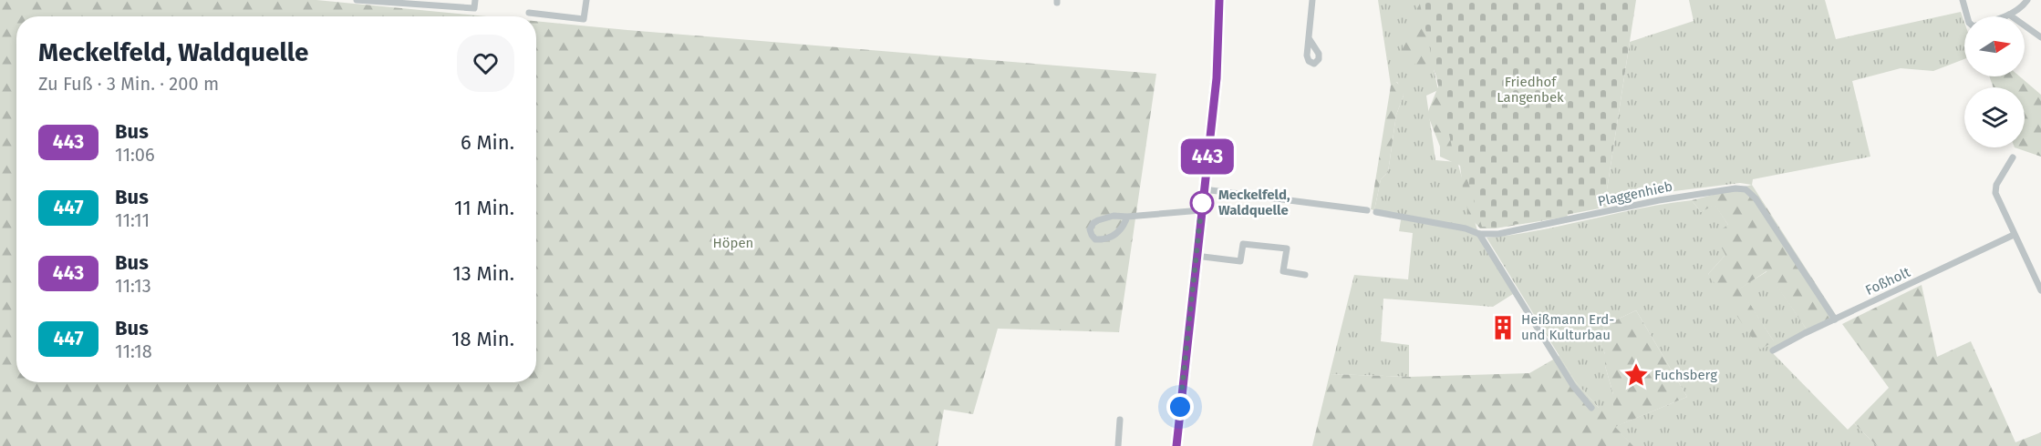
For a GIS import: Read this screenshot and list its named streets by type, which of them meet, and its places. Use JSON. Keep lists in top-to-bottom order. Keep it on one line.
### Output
{"streets":{"street":["Plaggenhieb","Foßholt"]},"crossings":[["Plaggenhieb","Foßholt"]],"parks":["Friedhof Langenbek","Höpen"],"places":{"other":["Meckelfeld, Waldquelle"],"building":["Heißmann Erd- und Kulturbau"],"place":["Fuchsberg"]},"lines":["bus line 443"],"north":"right","page":{"on_map":"443","heading":["Meckelfeld, Waldquelle","Zu Fuß · 3 Min. · 200 m"],"list":[{"mark":"443","name":"Bus","note":"11:06","value":"6 Min."},{"mark":"447","name":"Bus","note":"11:11","value":"11 Min."},{"mark":"443","name":"Bus","note":"11:13","value":"13 Min."},{"mark":"447","name":"Bus","note":"11:18","value":"18 Min."}]}}
